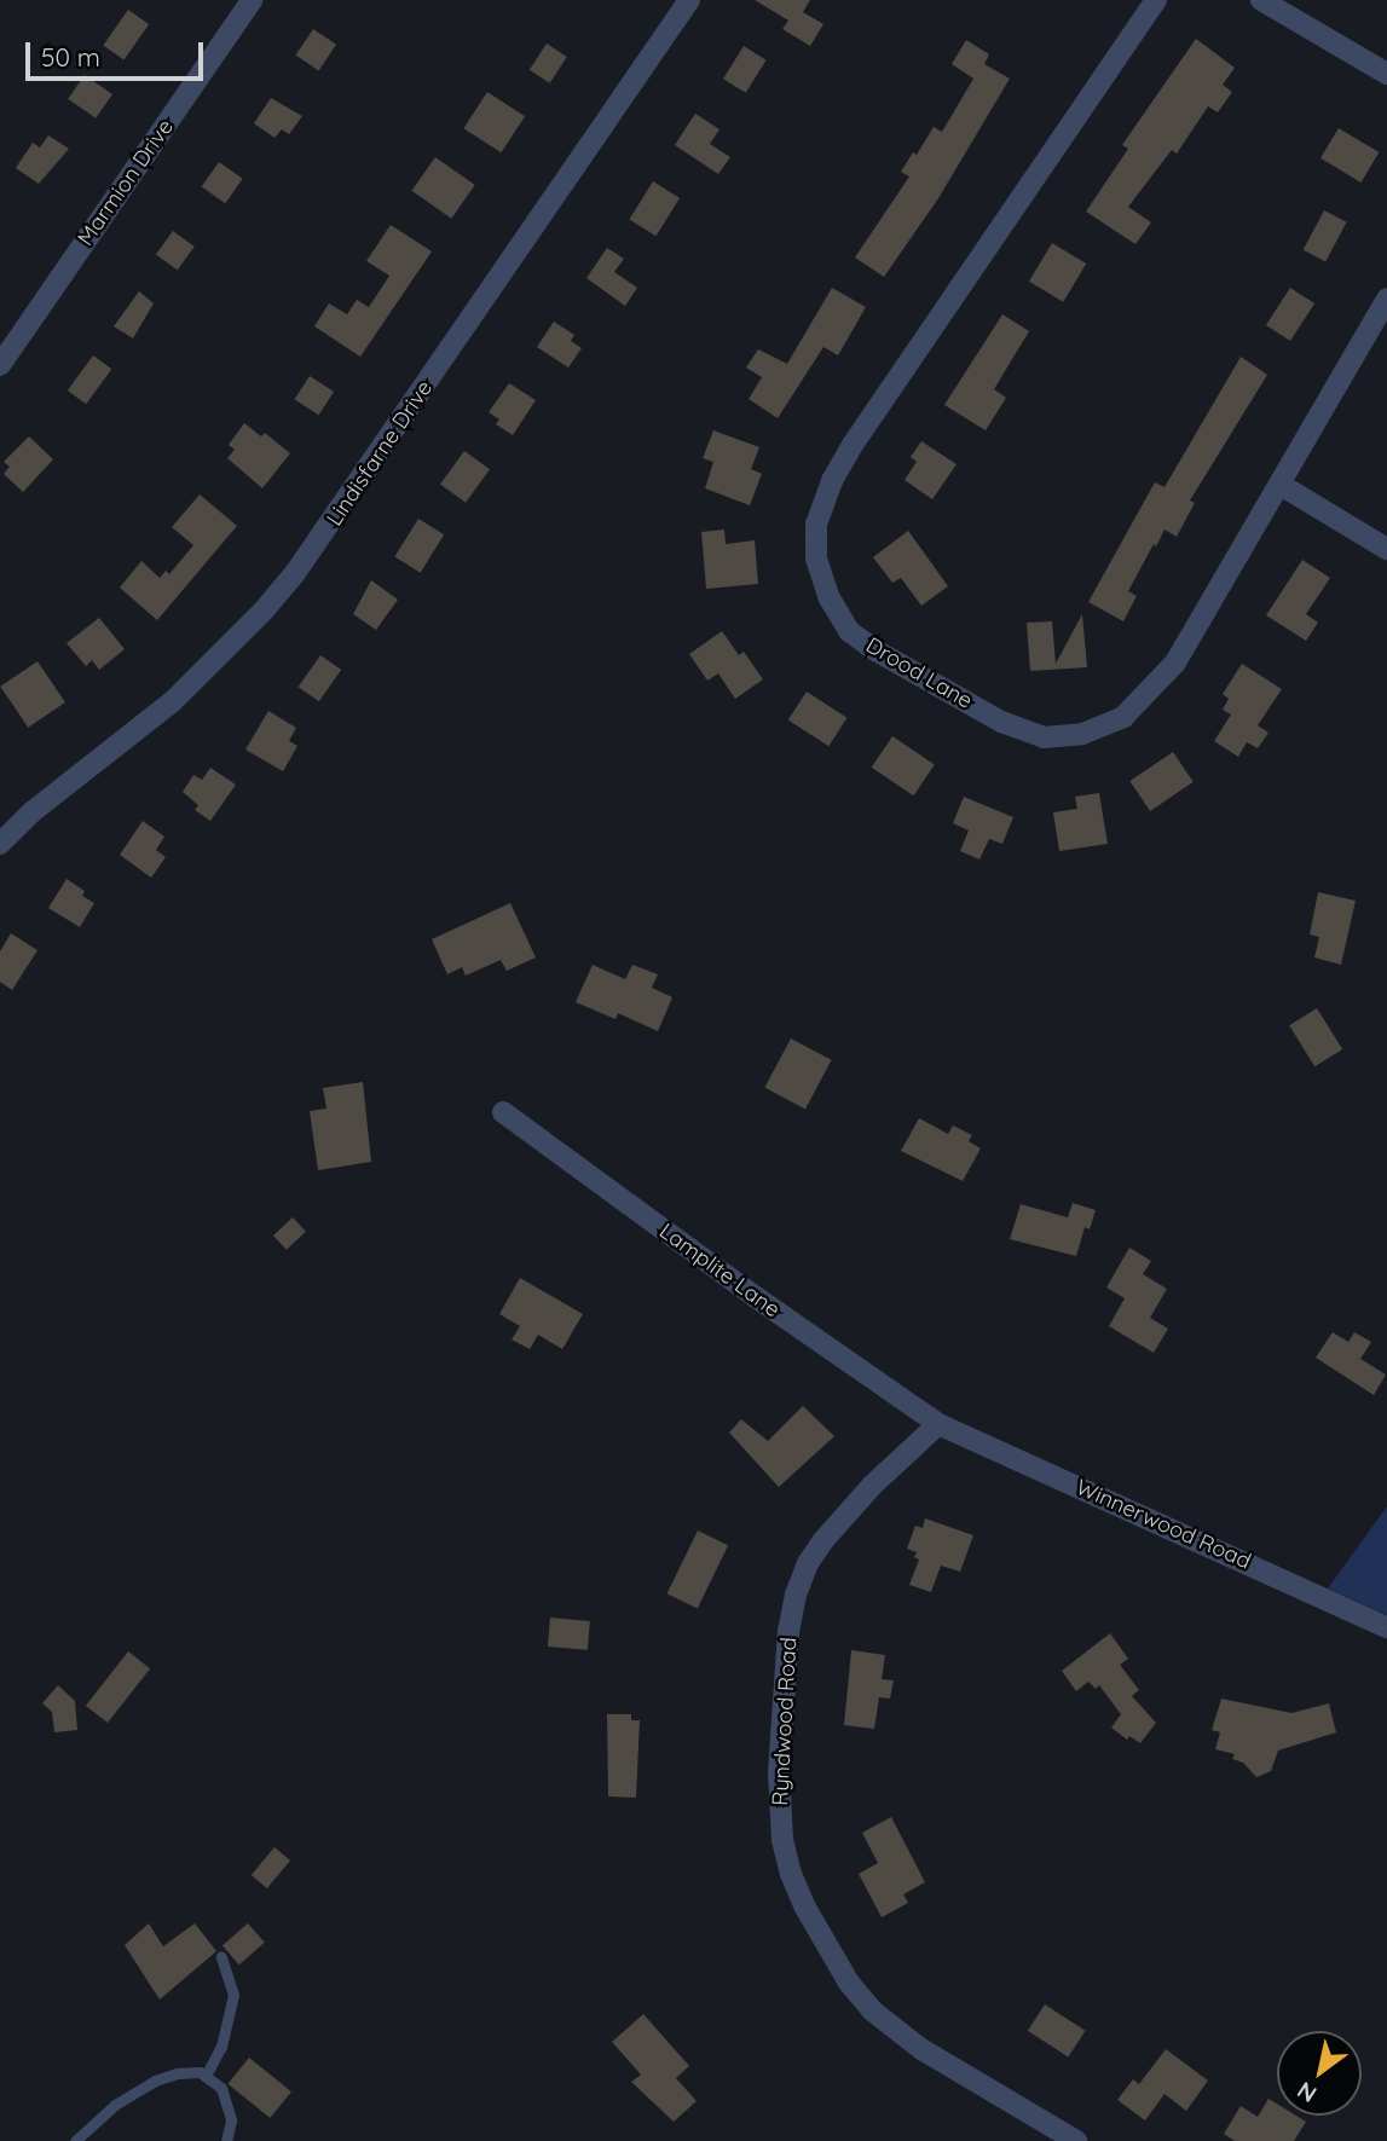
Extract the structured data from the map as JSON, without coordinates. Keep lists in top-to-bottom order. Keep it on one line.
{"streets":{"street":["Marmion Drive","Lindisfarne Drive","Drood Lane","Lamplite Lane","Winnerwood Road","Ryndwood Road"]},"crossings":[["Lamplite Lane","Winnerwood Road"],["Lamplite Lane","Ryndwood Road"],["Winnerwood Road","Ryndwood Road"]],"scale_bar":"50 m","north":"bottom left"}
